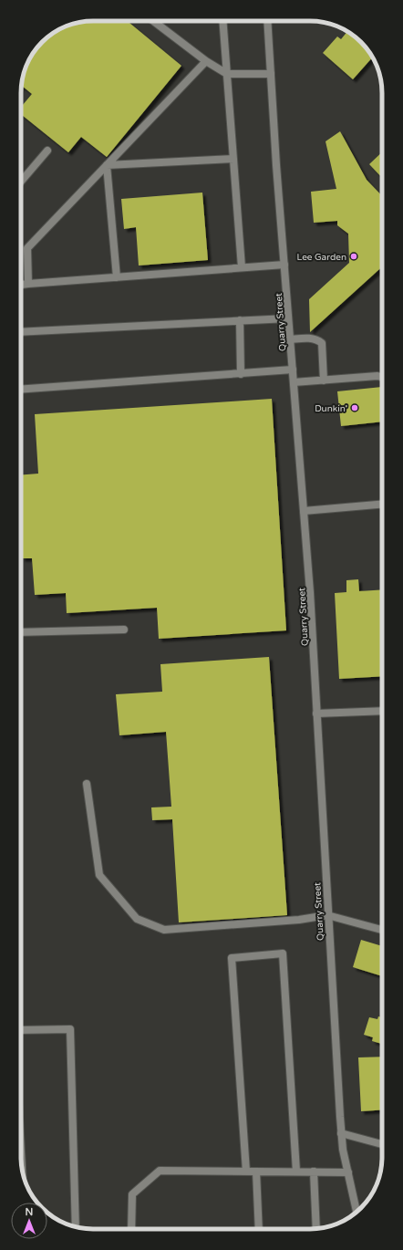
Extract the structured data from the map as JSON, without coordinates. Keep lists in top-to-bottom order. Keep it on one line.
{"streets":{"street":["Quarry Street"]},"places":["Lee Garden","Dunkin'"],"north":"top"}
